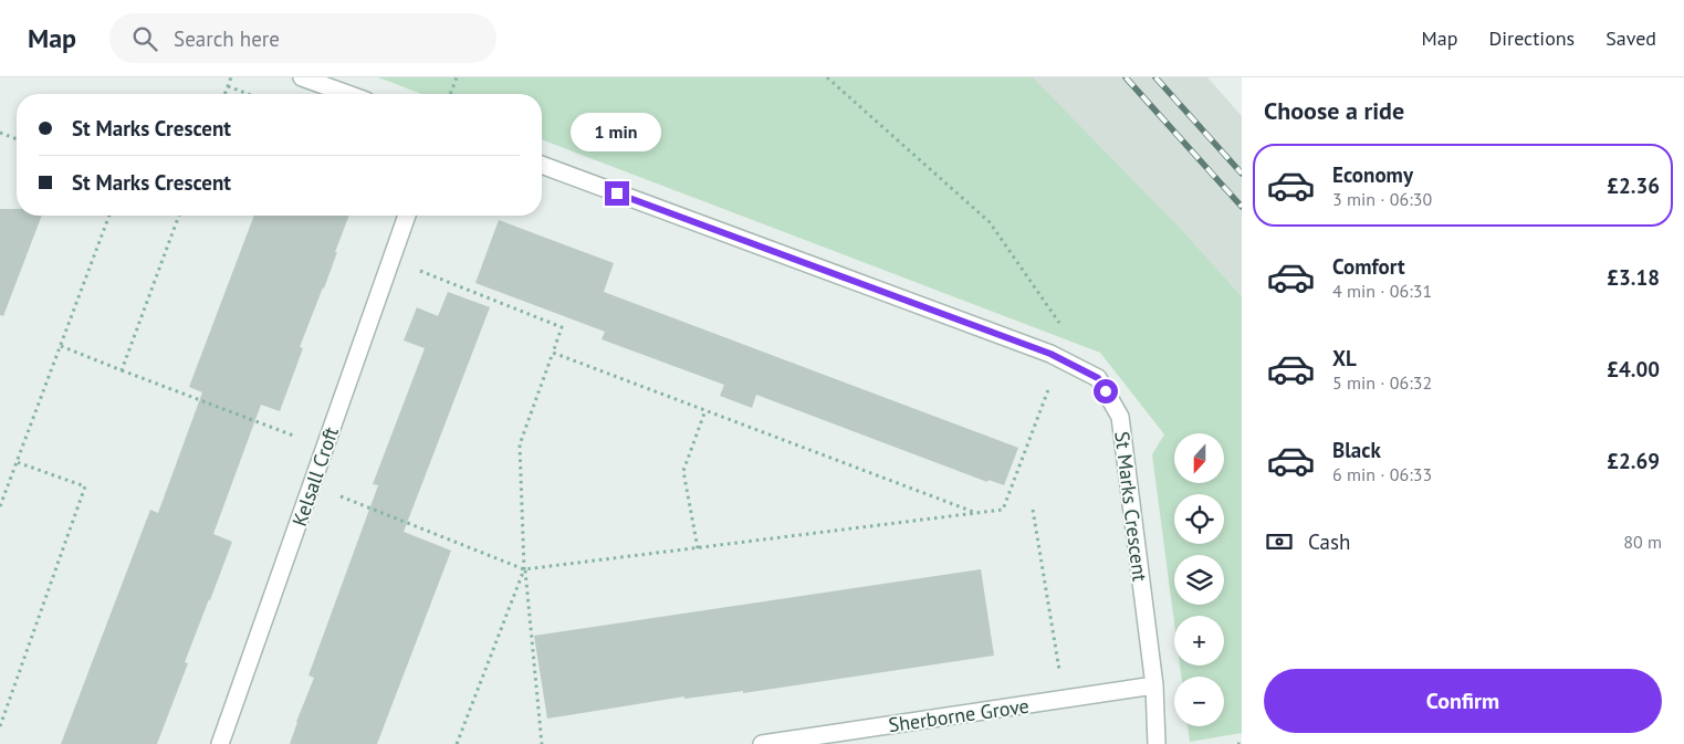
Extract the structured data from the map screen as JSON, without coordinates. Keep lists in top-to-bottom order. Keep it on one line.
{"streets":{"street":["Kelsall Croft","St Marks Crescent","Sherborne Grove"]},"crossings":[["St Marks Crescent","Sherborne Grove"]],"north":"bottom","page":{"header":"Map","search":"Search here","nav":["Map","Directions","Saved"],"heading":"Choose a ride","banner":["St Marks Crescent","St Marks Crescent"],"bubble":"1 min","list":[{"name":"Economy","note":"3 min · 06:30","value":"£2.36"},{"name":"Comfort","note":"4 min · 06:31","value":"£3.18"},{"name":"XL","note":"5 min · 06:32","value":"£4.00"},{"name":"Black","note":"6 min · 06:33","value":"£2.69"}],"map_buttons":["+","−"],"pay":["Cash","80 m"],"buttons":"Confirm"}}
